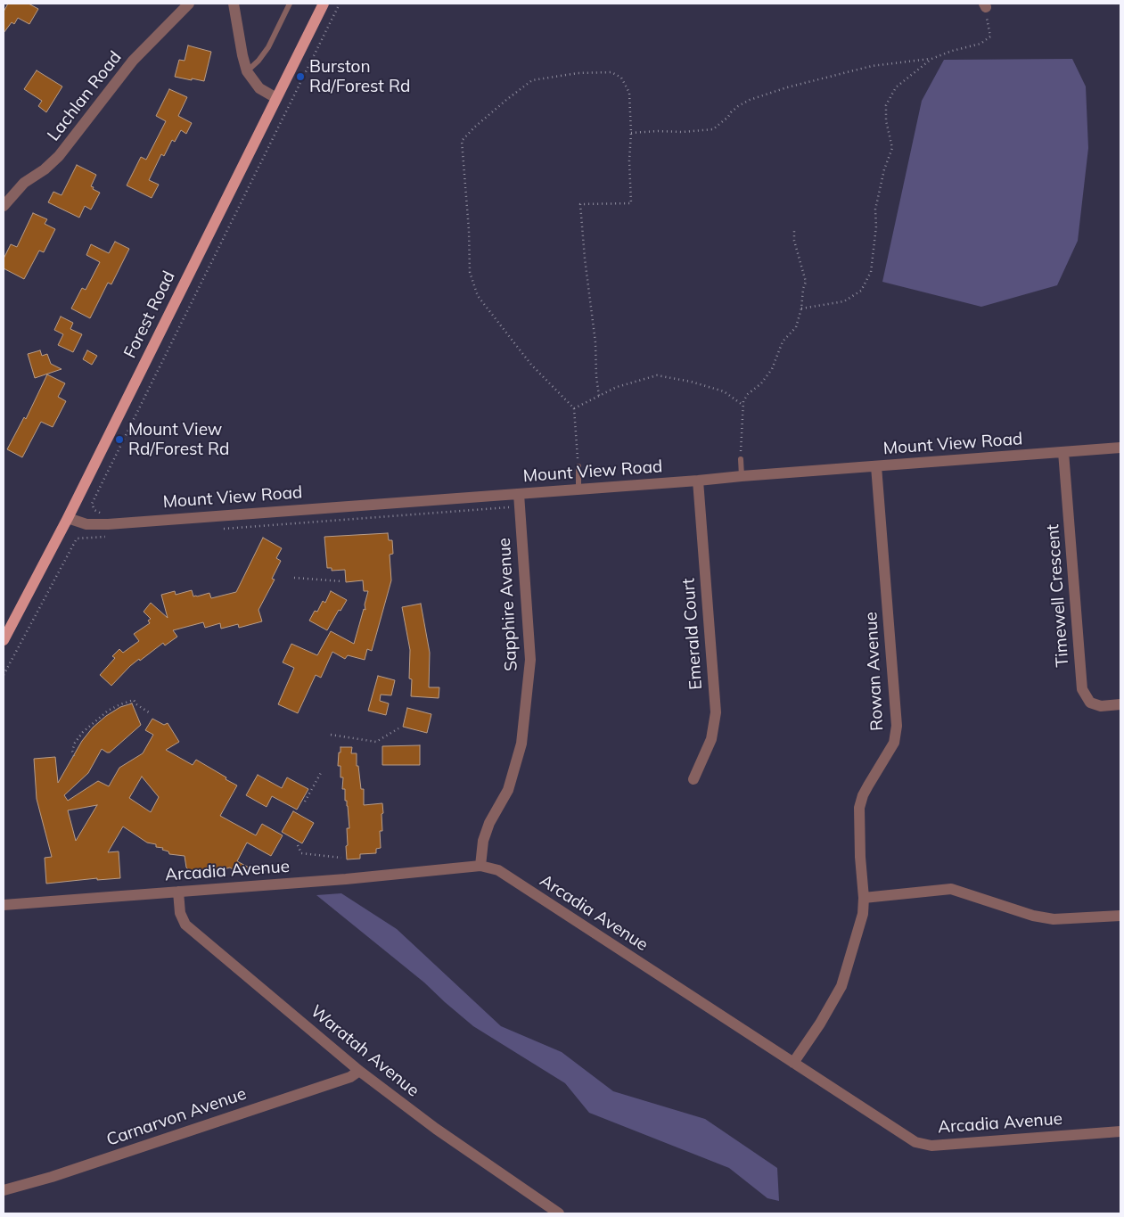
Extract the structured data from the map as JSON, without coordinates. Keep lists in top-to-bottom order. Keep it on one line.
{"streets":{"main road":["Forest Road"],"street":["Lachlan Road","Mount View Road","Timewell Crescent","Sapphire Avenue","Emerald Court","Rowan Avenue","Arcadia Avenue","Waratah Avenue","Carnarvon Avenue"]},"crossings":[["Forest Road","Mount View Road"],["Mount View Road","Timewell Crescent"],["Mount View Road","Sapphire Avenue"],["Mount View Road","Emerald Court"],["Mount View Road","Rowan Avenue"],["Sapphire Avenue","Arcadia Avenue"],["Rowan Avenue","Arcadia Avenue"],["Arcadia Avenue","Waratah Avenue"],["Waratah Avenue","Carnarvon Avenue"]],"places":["Burston Rd/Forest Rd","Mount View Rd/Forest Rd"]}
